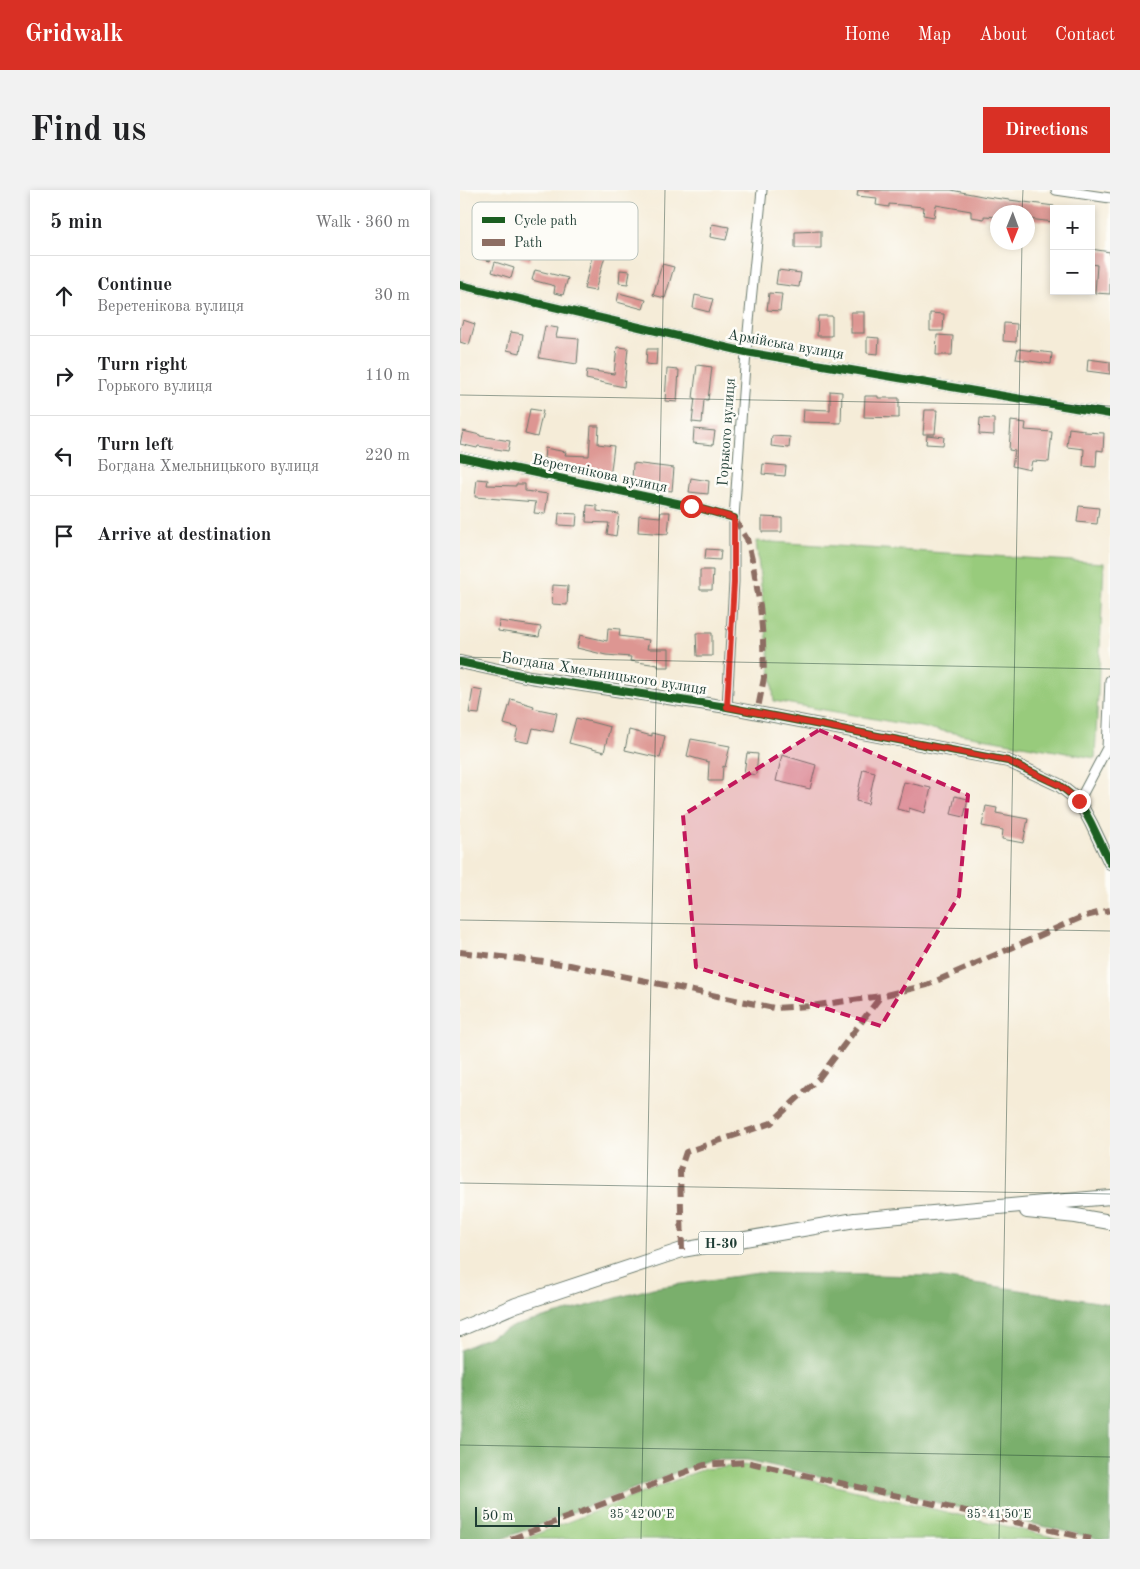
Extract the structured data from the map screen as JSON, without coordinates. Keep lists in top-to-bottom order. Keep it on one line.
{"streets":{"main road":["Н-30"],"street":["Армійська вулиця","Горького вулиця","Веретенікова вулиця","Богдана Хмельницького вулиця"]},"crossings":[["Армійська вулиця","Горького вулиця"],["Горького вулиця","Веретенікова вулиця"],["Горького вулиця","Богдана Хмельницького вулиця"]],"legend":["Cycle path","Path"],"scale_bar":"50 m","north":"bottom","page":{"header":"Gridwalk","nav":["Home","Map","About","Contact"],"buttons":"Directions","title":"Find us","heading":["5 min","Walk · 360 m"],"map_buttons":["+","−"],"list":[["Continue","Веретенікова вулиця","30 m"],["Turn right","Горького вулиця","110 m"],["Turn left","Богдана Хмельницького вулиця","220 m"],"Arrive at destination"],"scale":"50 m"},"coordinates":["35°42'00\"E","35°41'50\"E"]}
